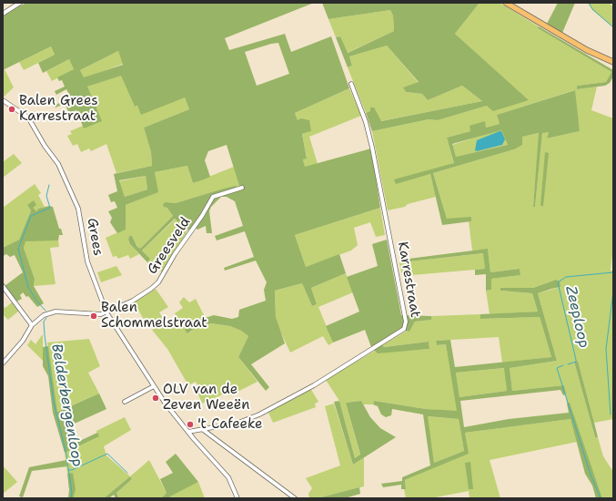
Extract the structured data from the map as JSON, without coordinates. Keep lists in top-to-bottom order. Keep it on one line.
{"streets":{"street":["Grees","Greesveld","Karrestraat"]},"crossings":[["Grees","Greesveld"],["Grees","Karrestraat"]],"water":["Zeeploop","Belderbergenloop"],"places":["Balen Grees Karrestraat","Balen Schommelstraat","OLV van de Zeven Weeën","'t Cafeeke"]}
